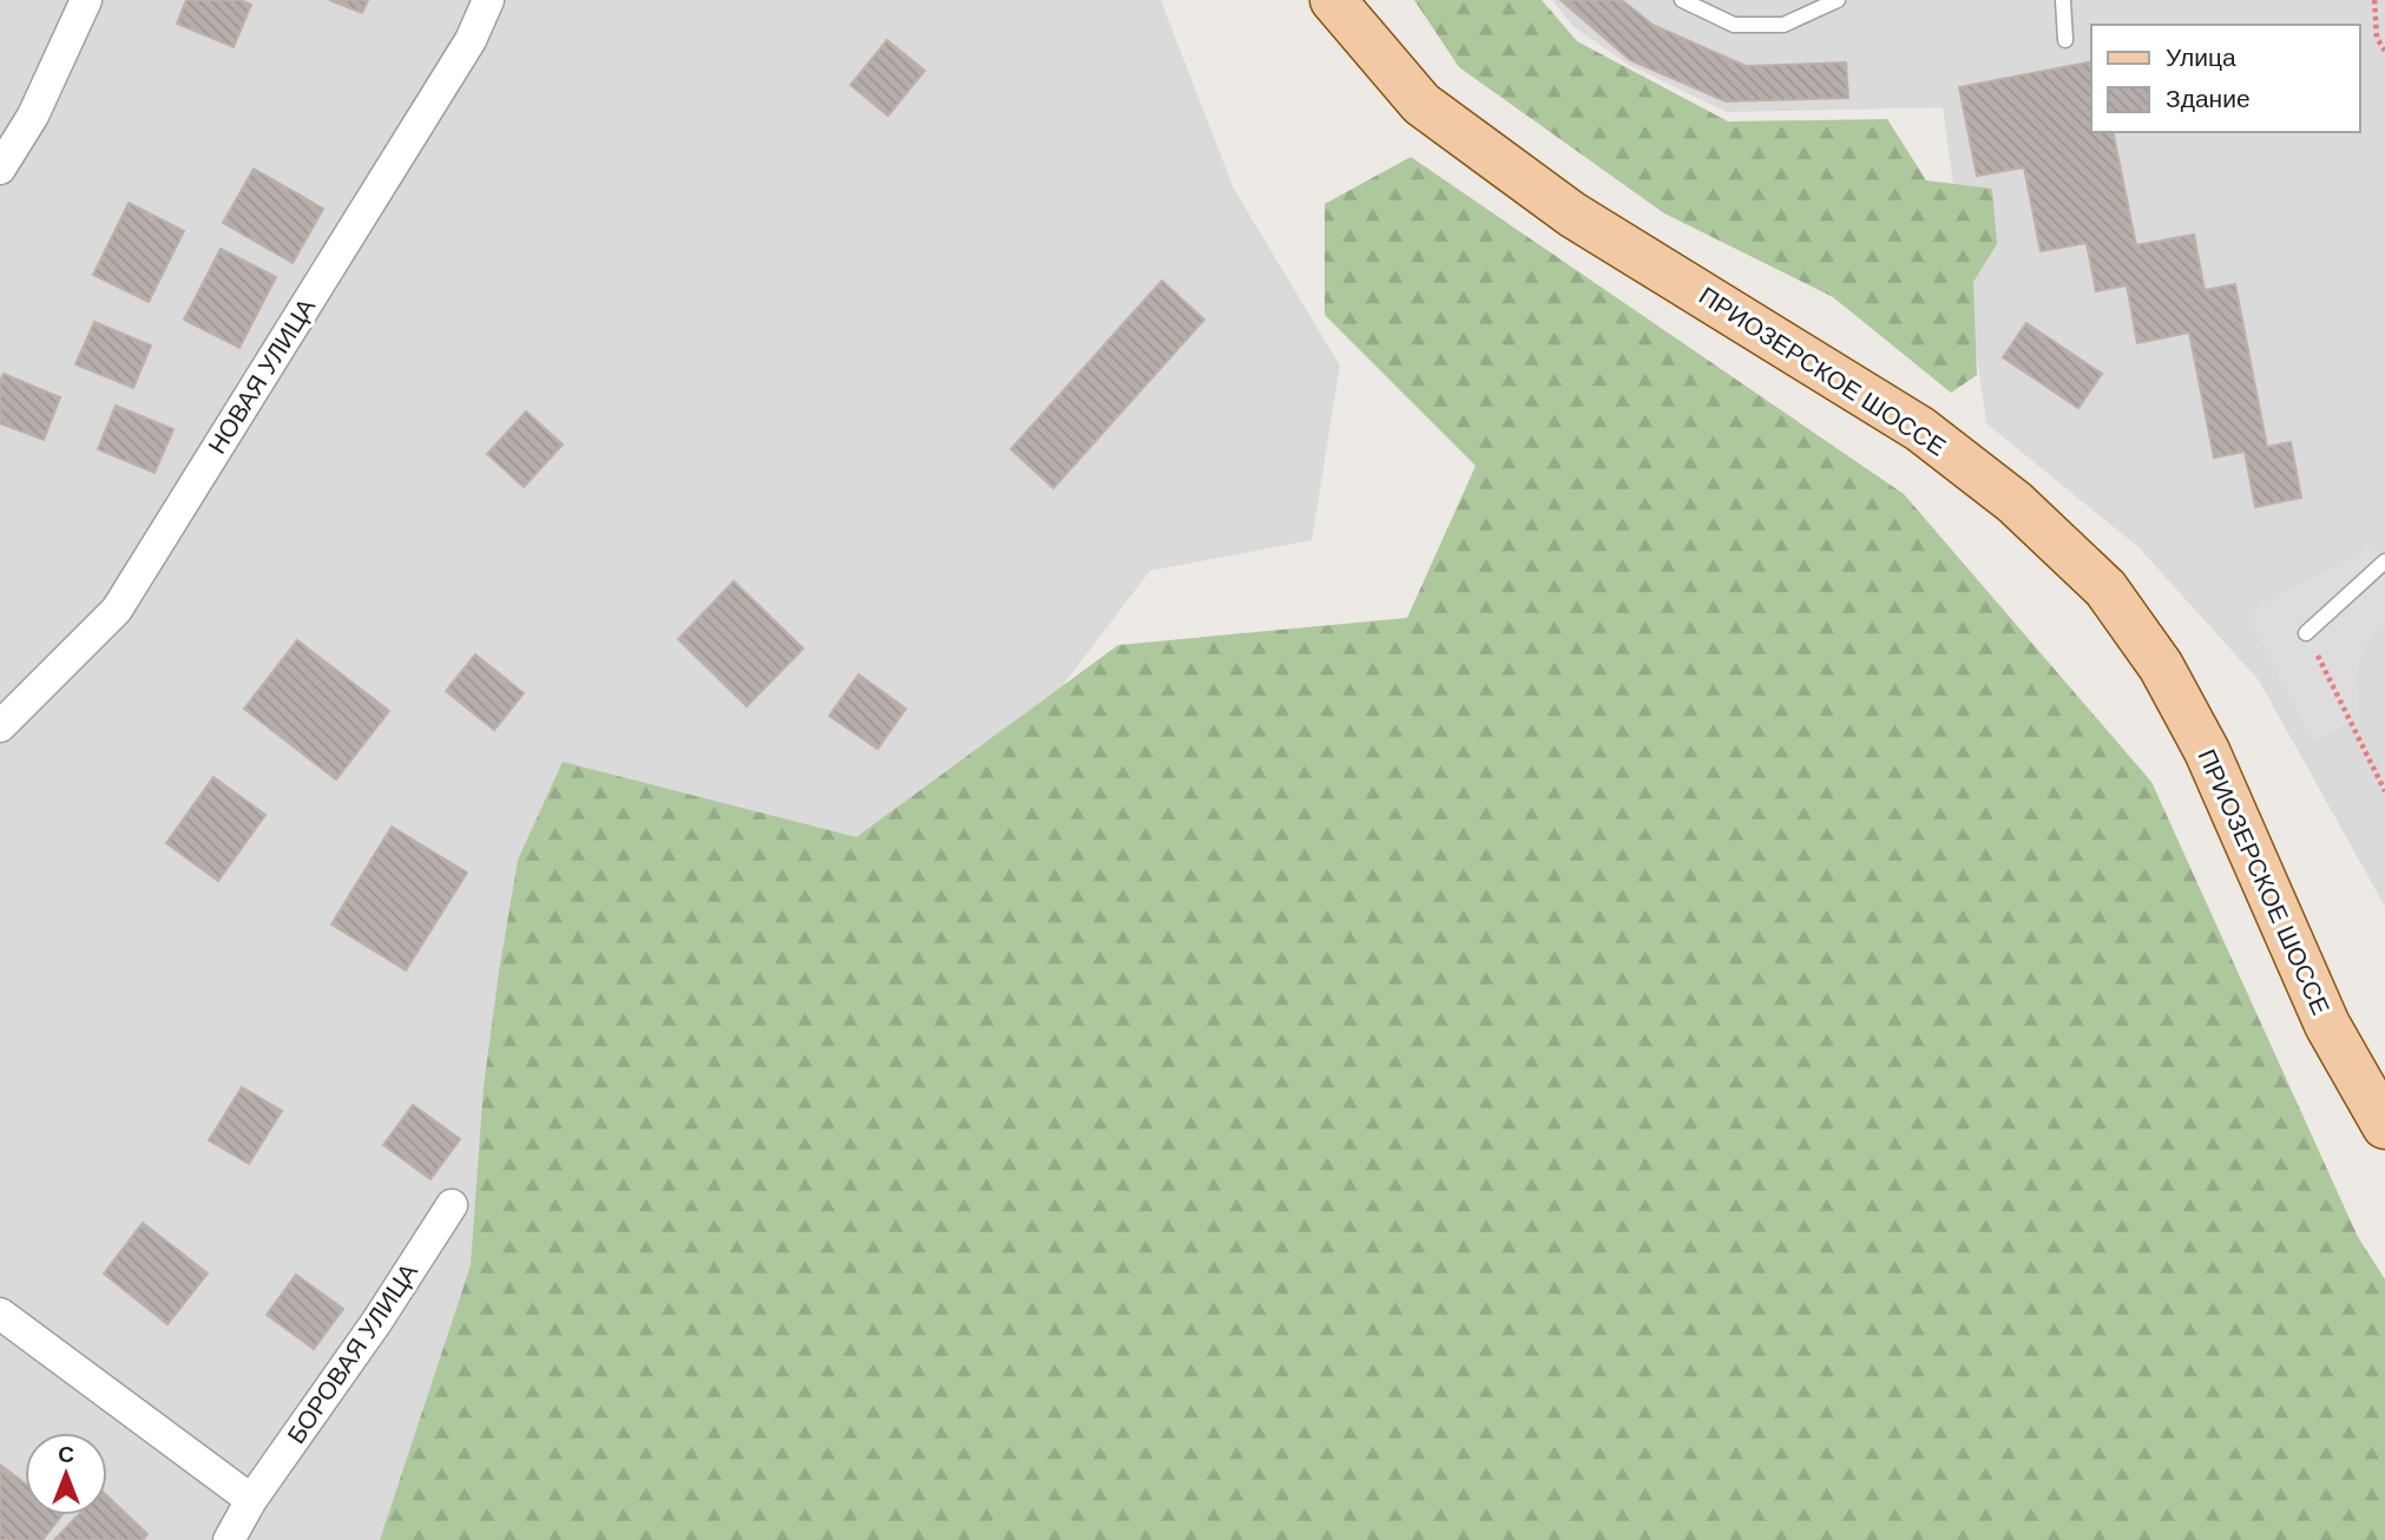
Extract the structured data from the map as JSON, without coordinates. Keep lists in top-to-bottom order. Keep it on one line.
{"streets":{"main road":["ПРИОЗЕРСКОЕ ШОССЕ"],"street":["НОВАЯ УЛИЦА","БОРОВАЯ УЛИЦА"]},"legend":["Улица","Здание"],"north":"top"}
